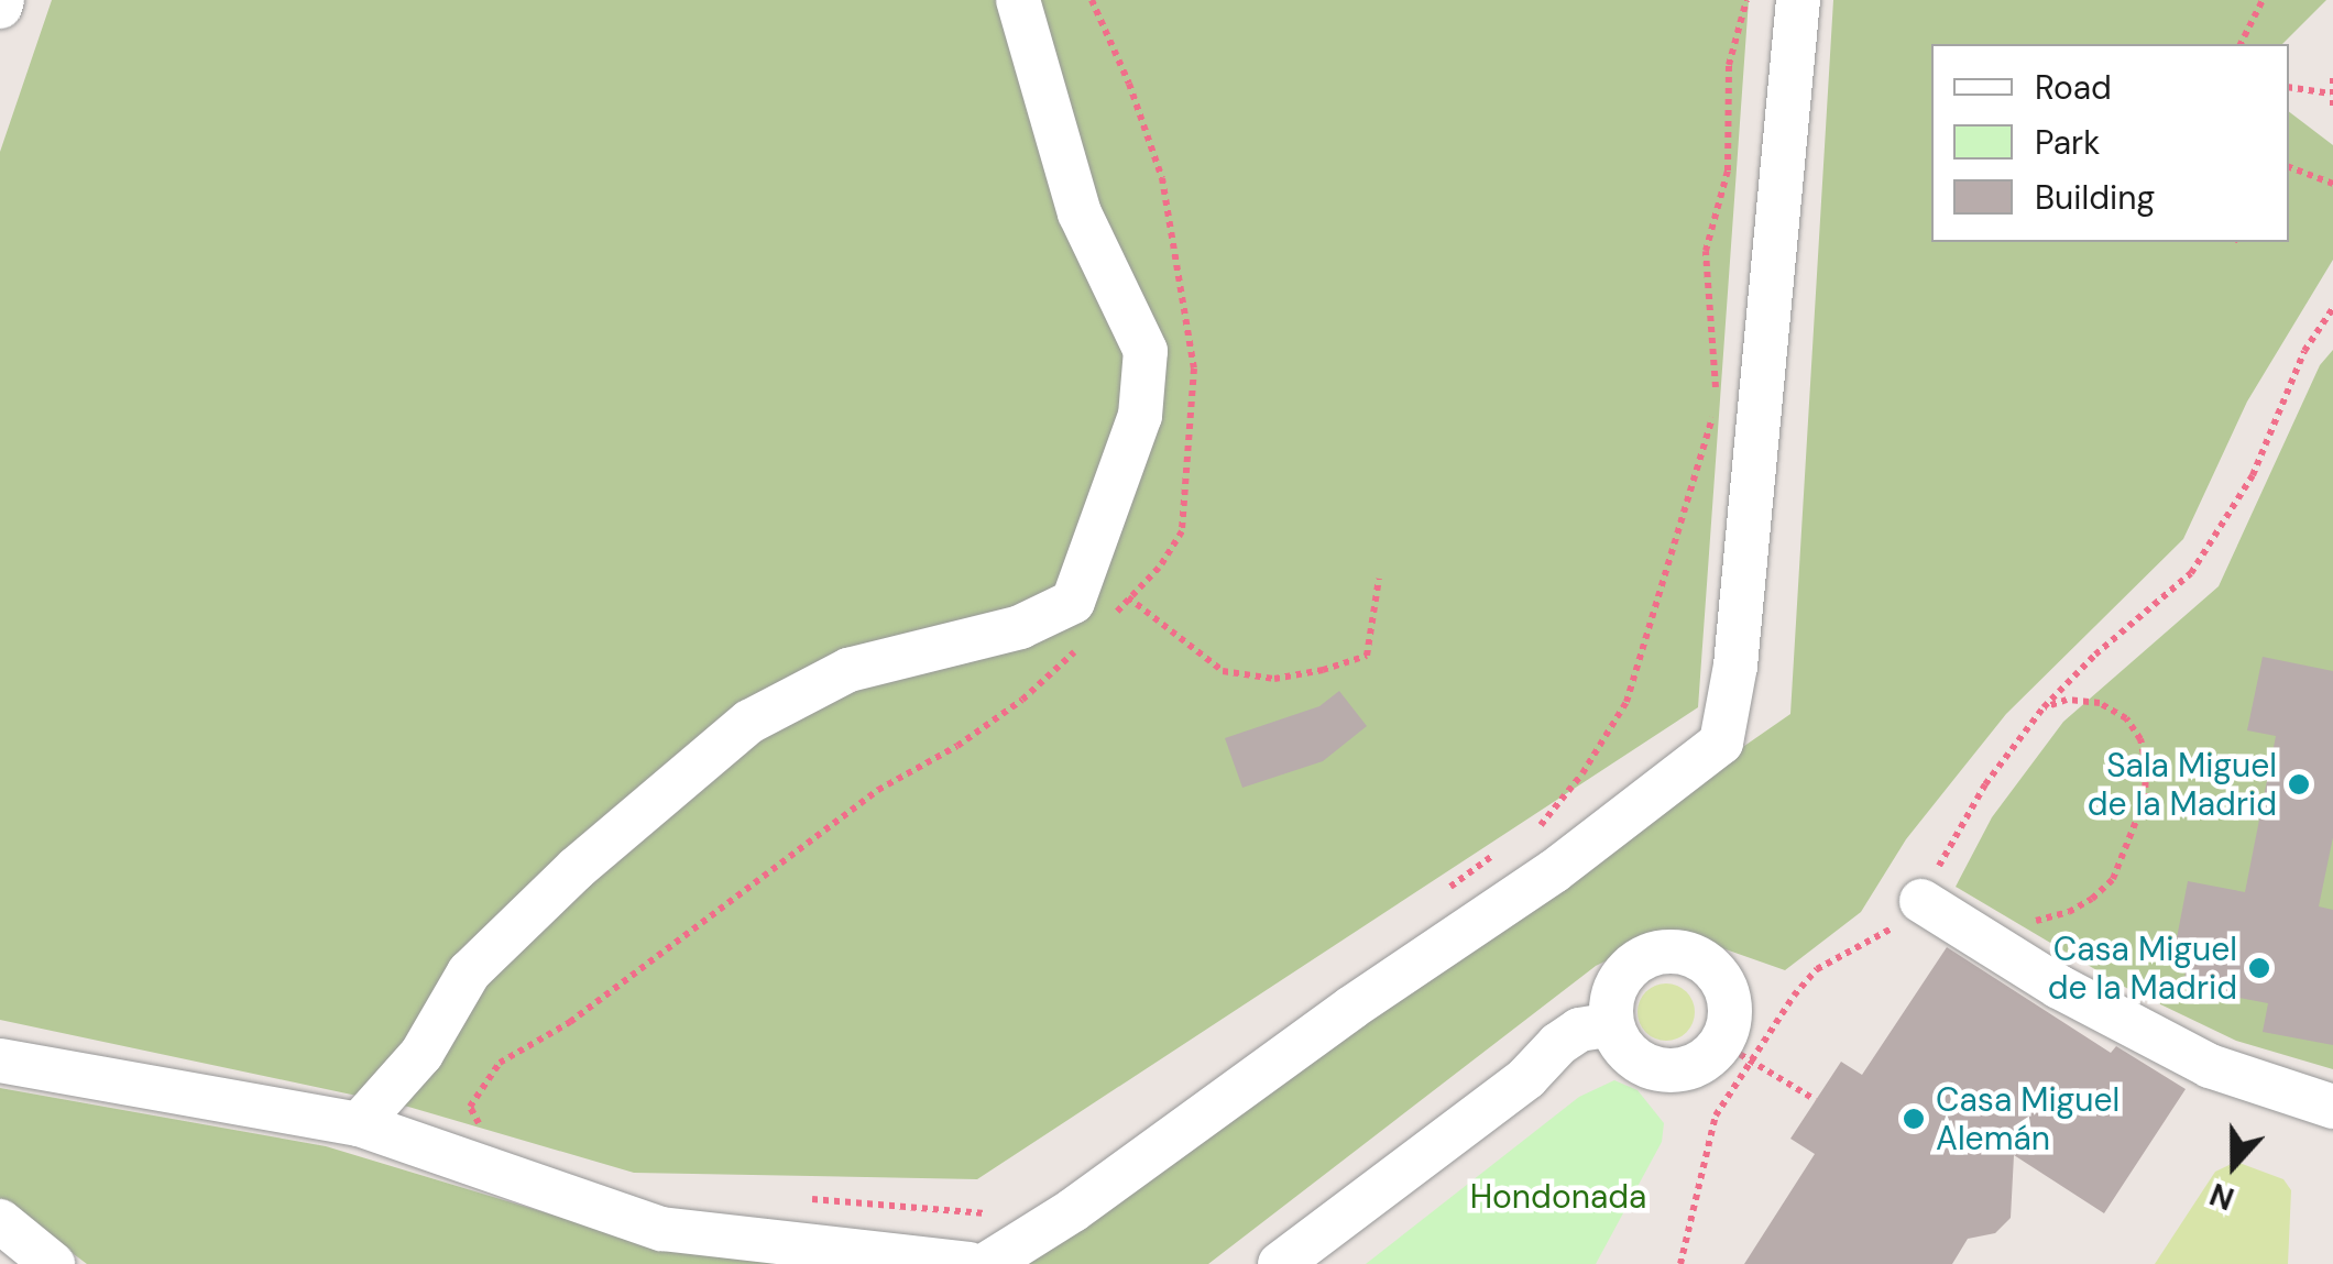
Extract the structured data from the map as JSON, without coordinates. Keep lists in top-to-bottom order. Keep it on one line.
{"parks":["Hondonada"],"places":["Sala Miguel de la Madrid","Casa Miguel de la Madrid","Casa Miguel Alemán"],"legend":["Road","Park","Building"],"north":"bottom"}
